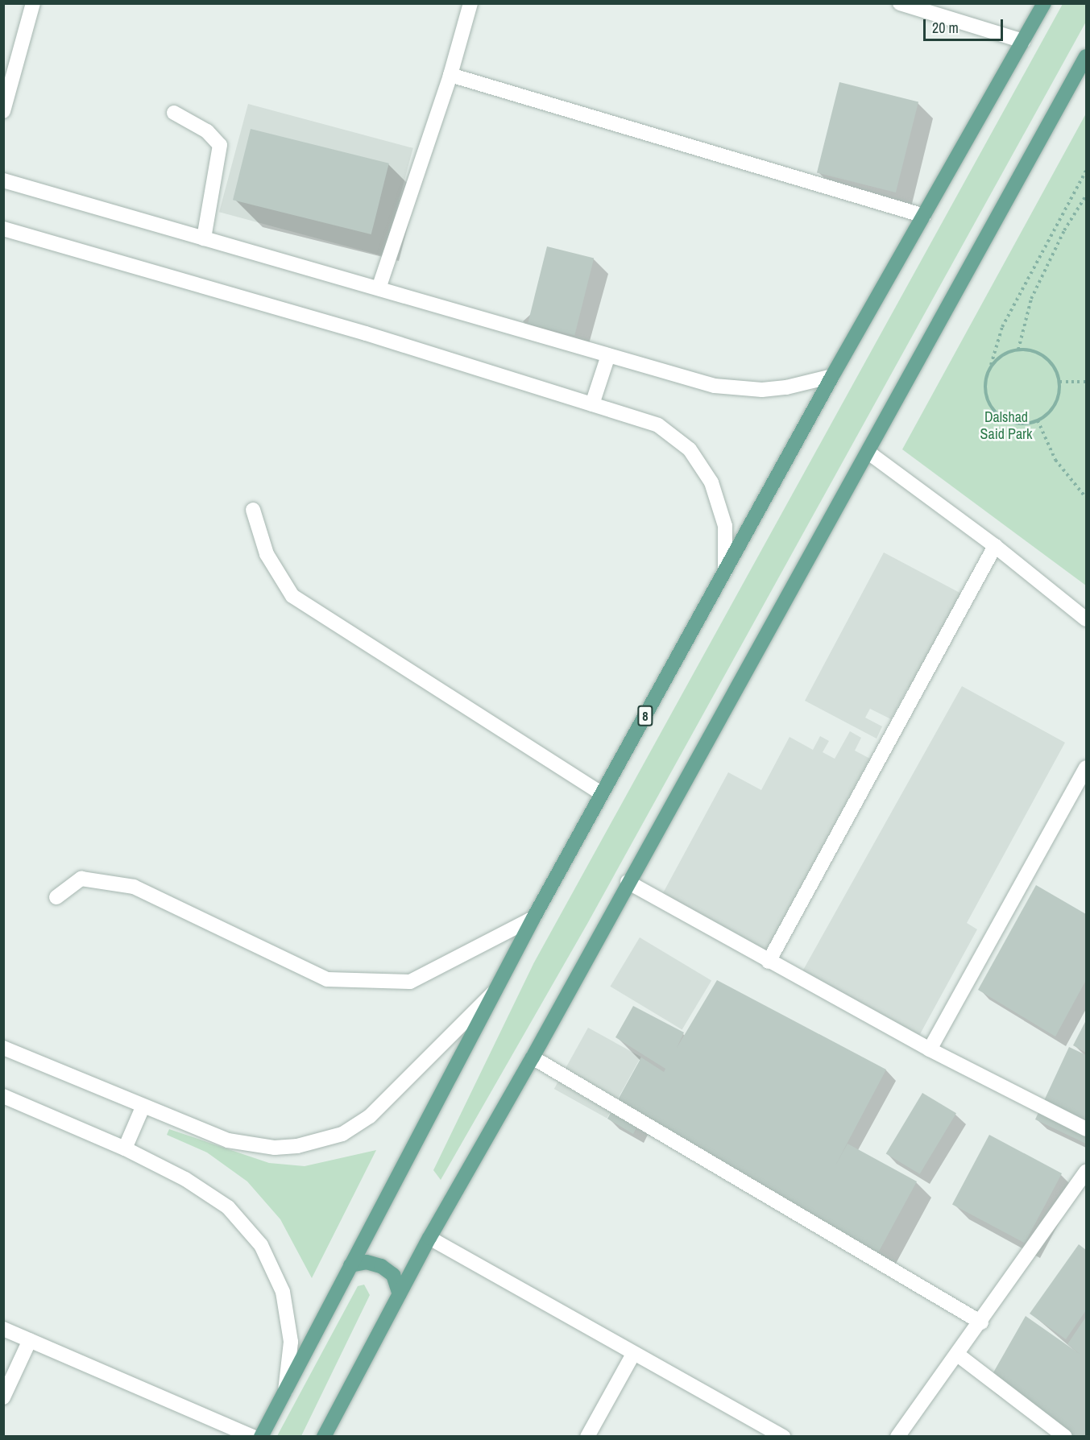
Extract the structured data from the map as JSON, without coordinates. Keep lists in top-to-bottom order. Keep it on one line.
{"streets":{"main road":["8"]},"parks":["Dalshad Said Park"],"scale_bar":"20 m"}
